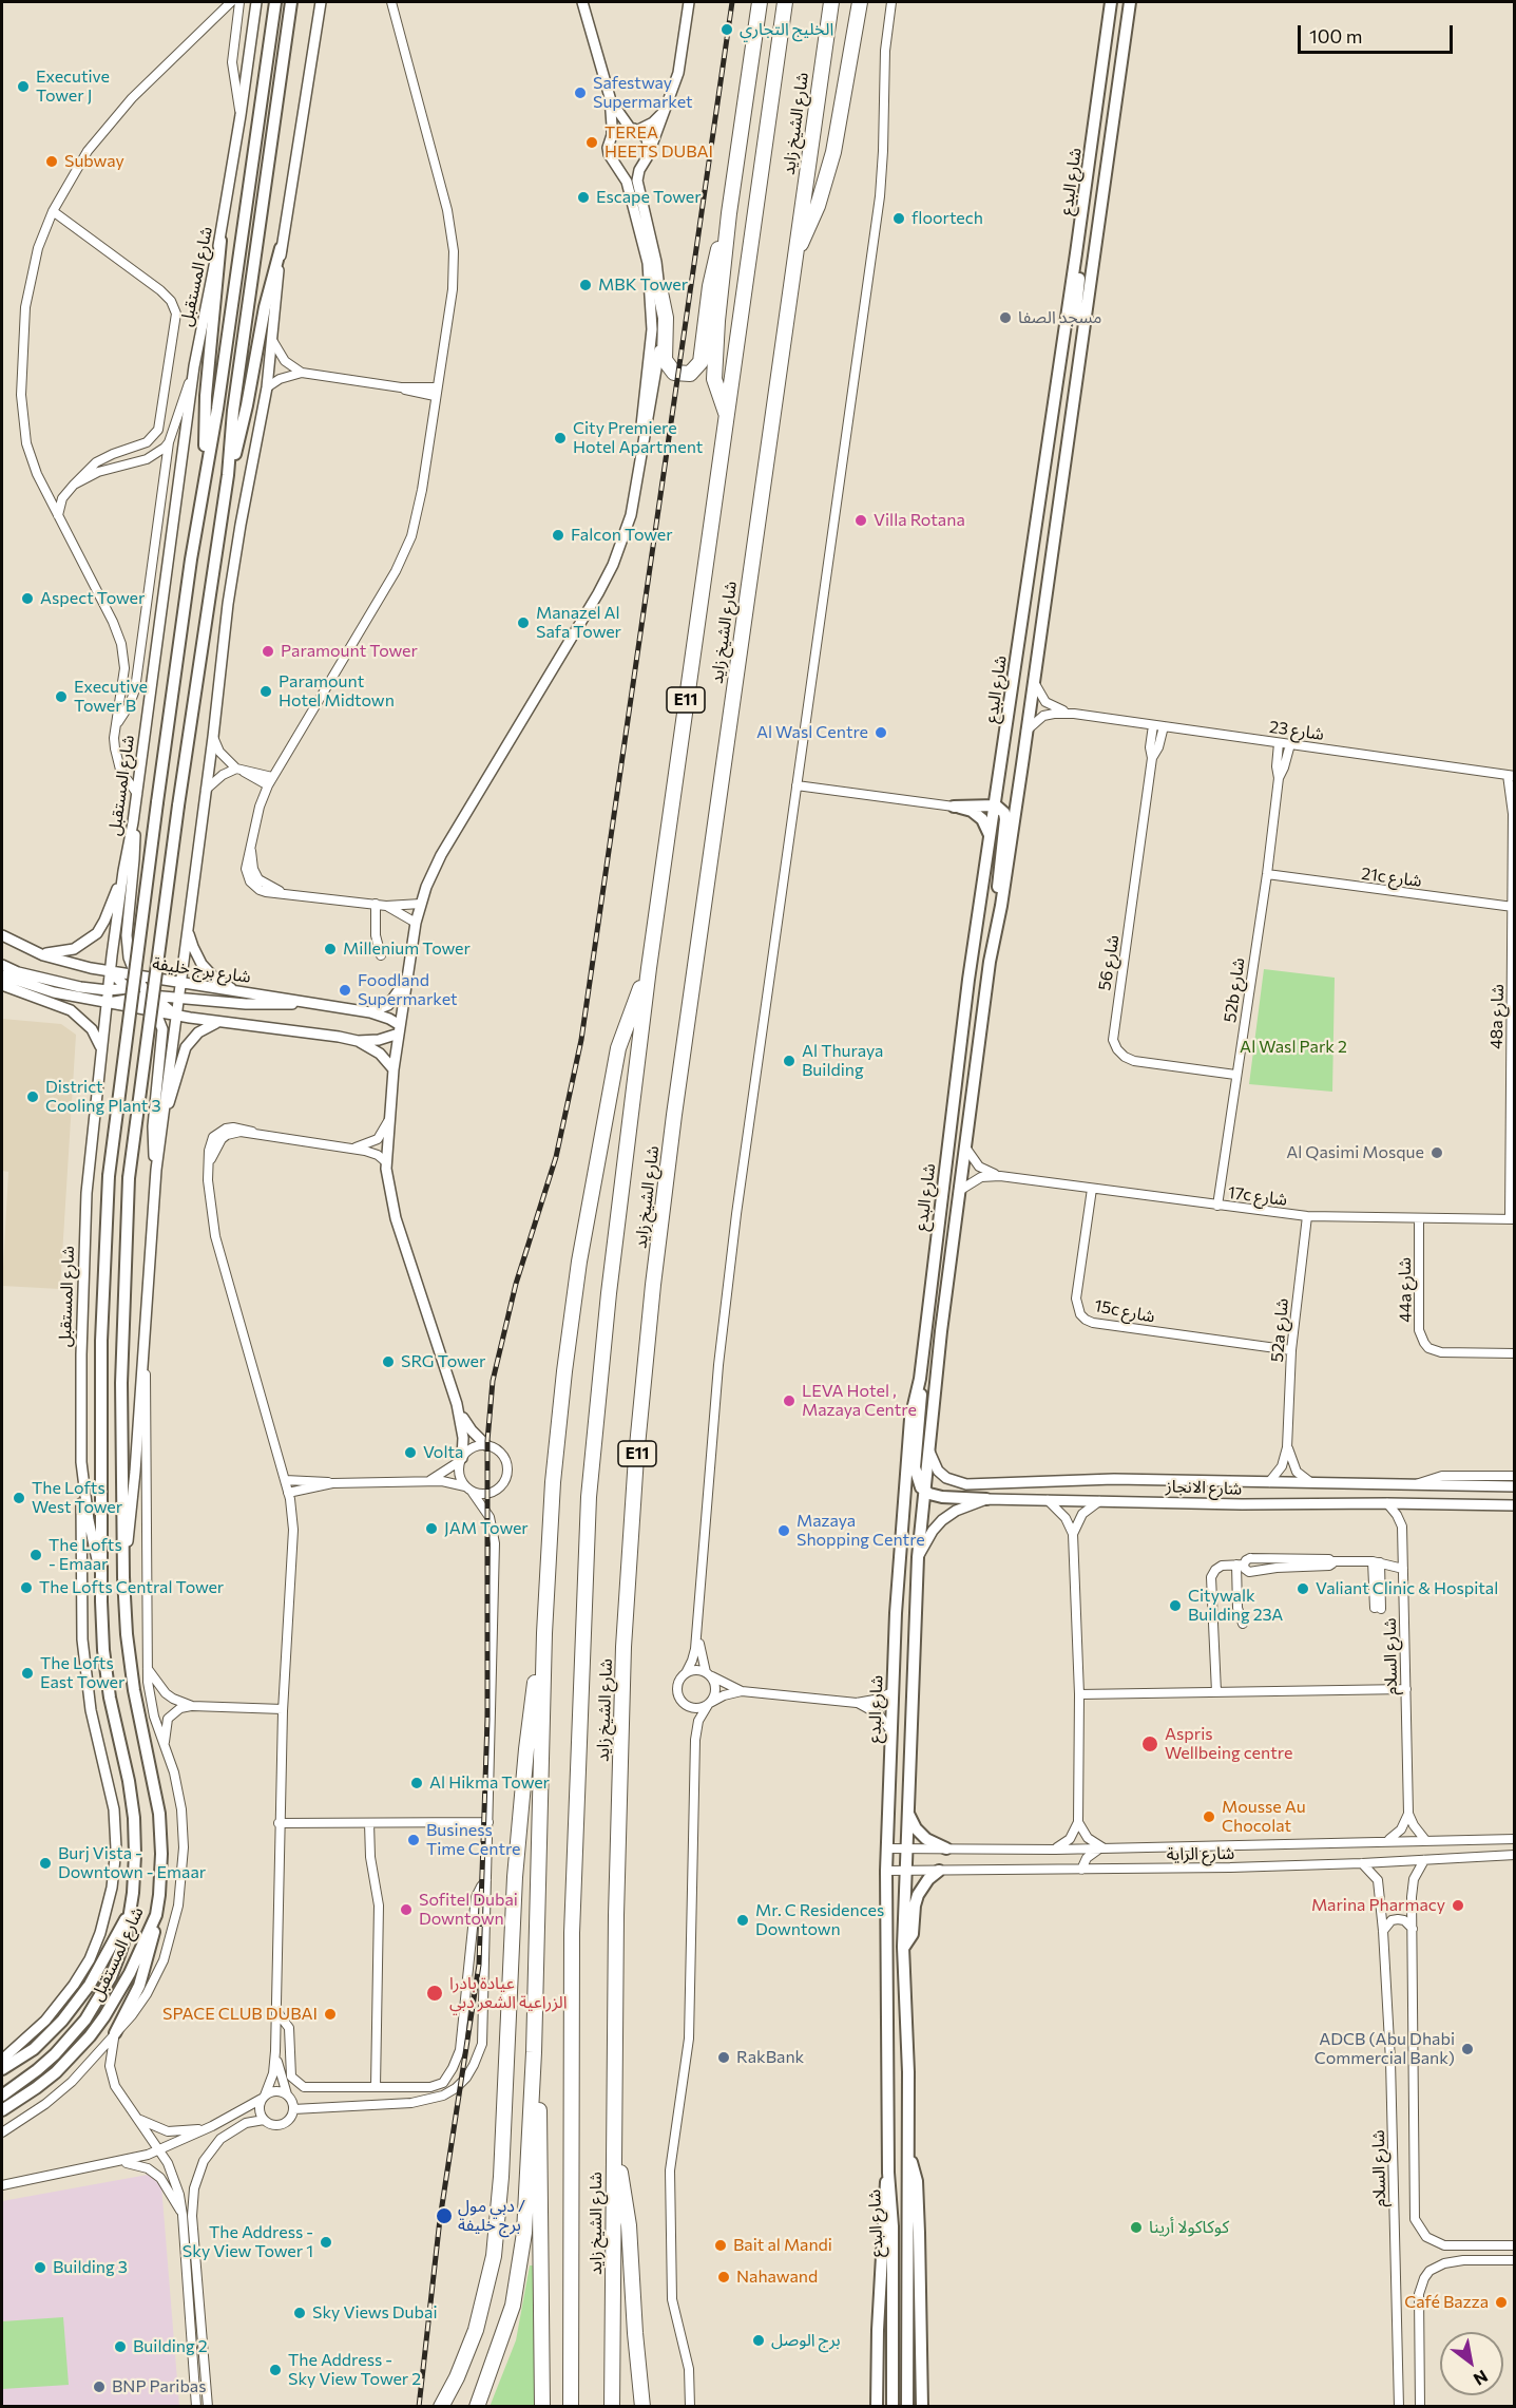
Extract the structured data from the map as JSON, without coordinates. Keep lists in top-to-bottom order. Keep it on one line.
{"streets":{"highway":["شارع الشيخ زايد","E11"],"main road":["شارع البدع","شارع المستقبل"],"street":["شارع 23","21c شارع","شارع 56","شارع برج خليفة","52b شارع","48a شارع","17c شارع","44a شارع","15c شارع","52a شارع","شارع الانجاز","شارع السلام","شارع الراية"]},"crossings":[["شارع البدع","شارع 23"],["شارع البدع","17c شارع"],["شارع البدع","شارع الانجاز"],["شارع البدع","شارع الراية"],["شارع المستقبل","شارع برج خليفة"],["شارع 23","شارع 56"],["شارع 23","52b شارع"],["شارع 23","48a شارع"],["21c شارع","52b شارع"],["21c شارع","48a شارع"],["شارع 56","52b شارع"],["52b شارع","17c شارع"],["48a شارع","17c شارع"],["17c شارع","44a شارع"],["17c شارع","15c شارع"],["17c شارع","52a شارع"],["15c شارع","52a شارع"],["52a شارع","شارع الانجاز"],["شارع الانجاز","شارع السلام"],["شارع السلام","شارع الراية"]],"parks":["Al Wasl Park 2"],"places":["الخليج التجاري","Executive Tower J","Safestway Supermarket","TEREA HEETS DUBAI","Subway","Escape Tower","floortech","MBK Tower","مسجد الصفا","City Premiere Hotel Apartment","Villa Rotana","Falcon Tower","Aspect Tower","Manazel Al Safa Tower","Paramount Tower","Paramount Hotel Midtown","Executive Tower B","Al Wasl Centre","Millenium Tower","Foodland Supermarket","Al Thuraya Building","District Cooling Plant 3","Al Qasimi Mosque","SRG Tower","LEVA Hotel , Mazaya Centre","Volta","The Lofts West Tower","JAM Tower","Mazaya Shopping Centre","The Lofts - Emaar","The Lofts Central Tower","Valiant Clinic & Hospital","Citywalk Building 23A","The Lofts East Tower","Aspris Wellbeing centre","Al Hikma Tower","Mousse Au Chocolat","Business Time Centre","Burj Vista - Downtown - Emaar","Marina Pharmacy","Sofitel Dubai Downtown","Mr. C Residences Downtown","عيادة بادرا الزراعية الشعر دبي","SPACE CLUB DUBAI","ADCB (Abu Dhabi Commercial Bank)","RakBank","دبي مول / برج خليفة","كوكاكولا أرينا","The Address - Sky View Tower 1","Bait al Mandi","Building 3","Nahawand","Café Bazza","Sky Views Dubai","برج الوصل","Building 2","The Address - Sky View Tower 2","BNP Paribas"],"scale_bar":"100 m","north":"bottom right"}
